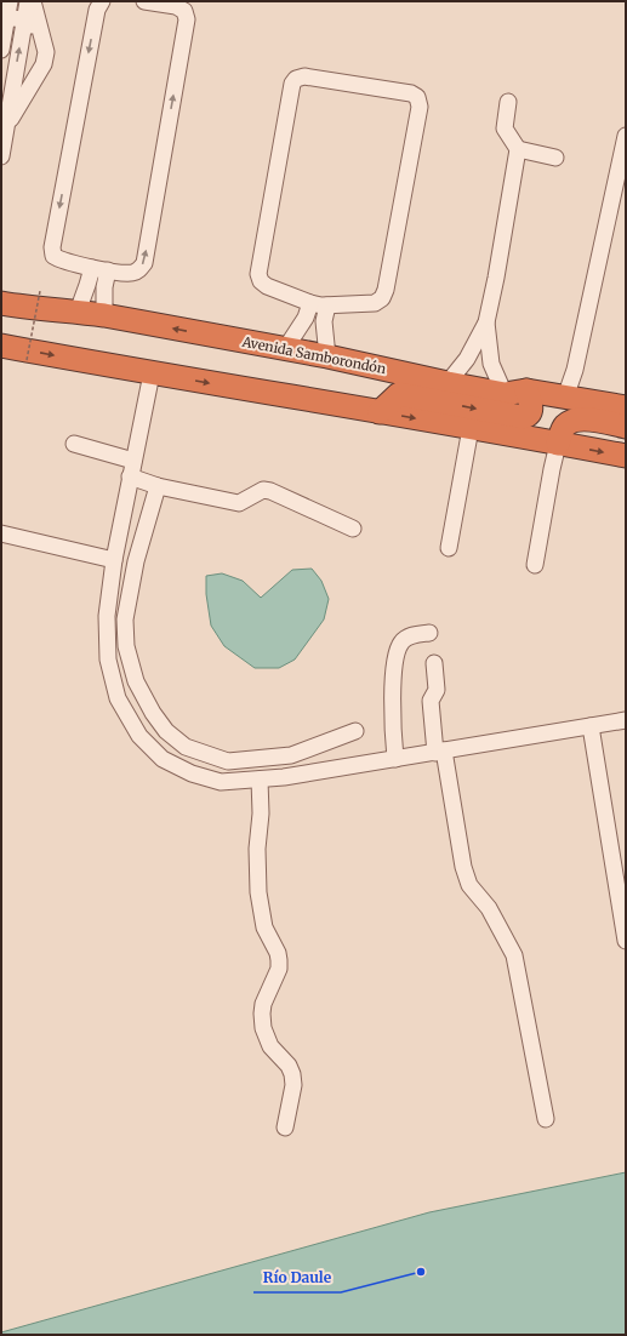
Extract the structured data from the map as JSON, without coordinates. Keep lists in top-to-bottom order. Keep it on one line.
{"streets":{"highway":["Avenida Samborondón"]},"places":["Río Daule"]}
